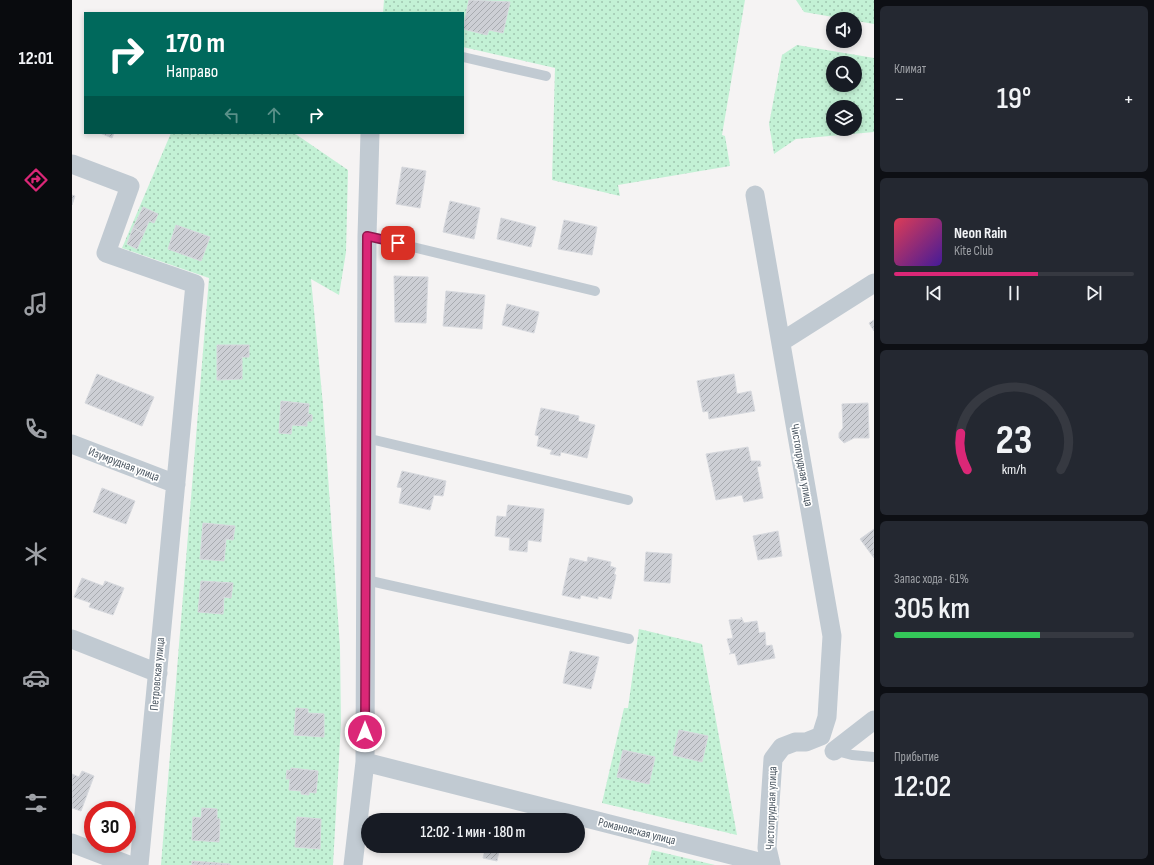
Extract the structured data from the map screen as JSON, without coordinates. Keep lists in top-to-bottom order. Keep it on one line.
{"streets":{"street":["Изумрудная улица","Чистопрудная улица","Петровская улица","Романовская улица"]},"crossings":[["Изумрудная улица","Петровская улица"],["Чистопрудная улица","Романовская улица"]],"page":{"tabs":"12:01","tile":["Климат",["Запас хода · 61%","305 km"],["Прибытие","12:02"]],"turn":["170 m","Направо"],"heat":["−","19°","+"],"song":["Neon Rain","Kite Club"],"limit":"30","trip":"12:02 · 1 мин · 180 m","gauge":["23","km/h"]}}
